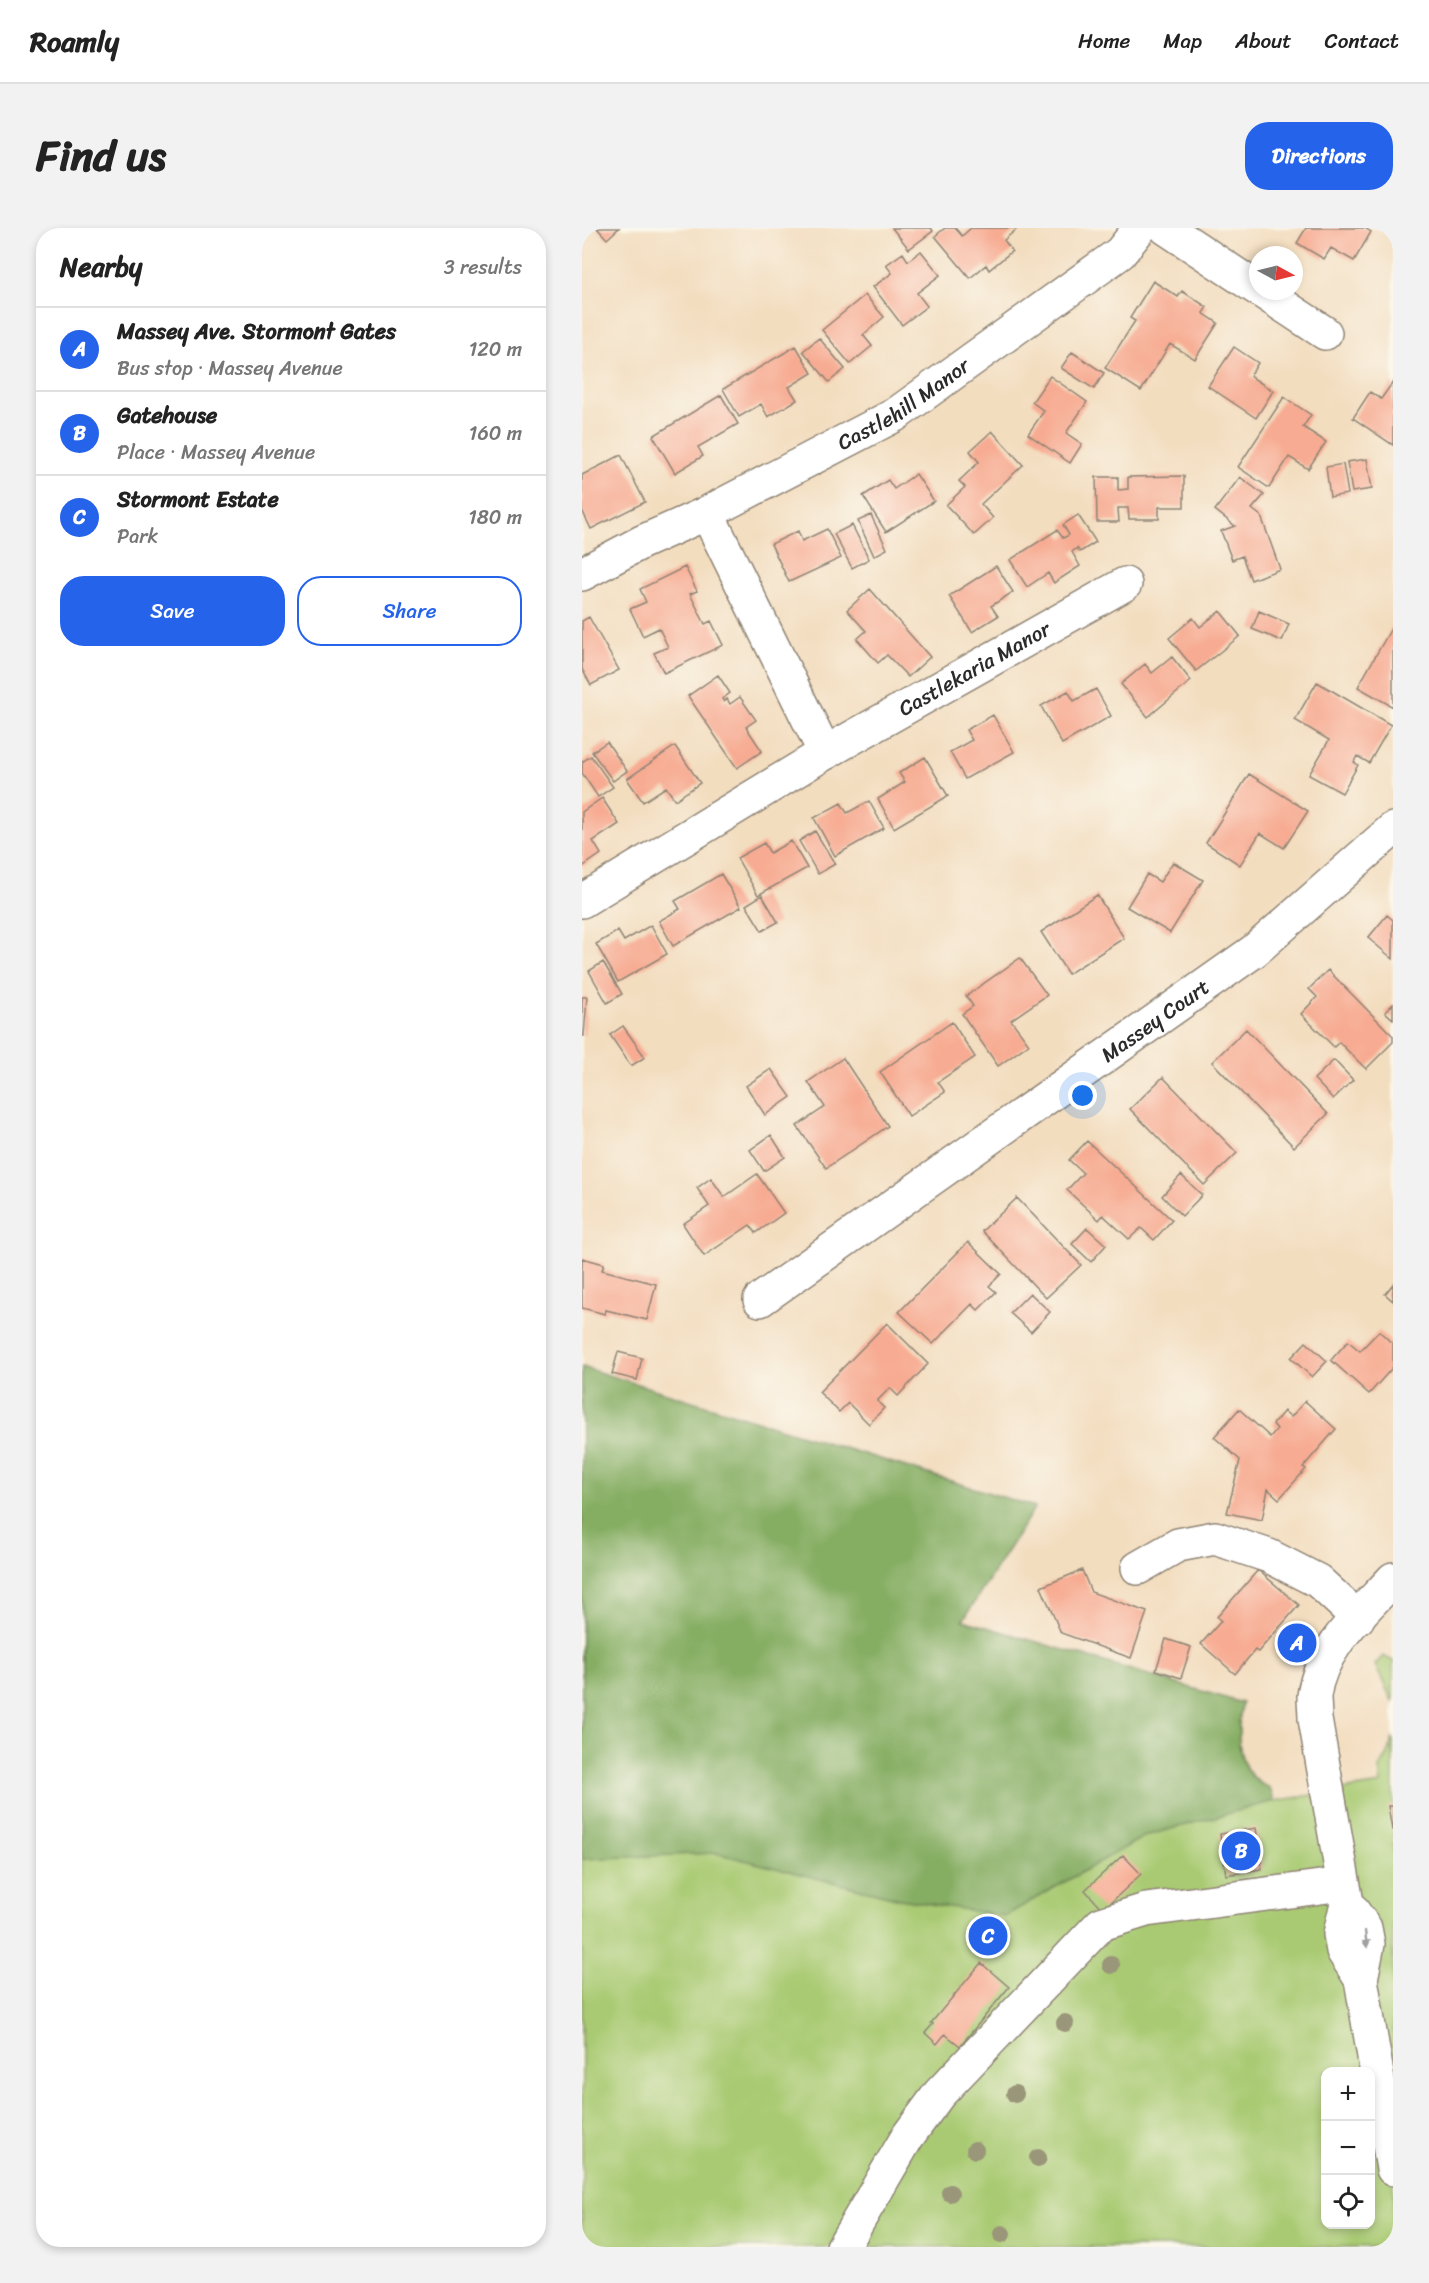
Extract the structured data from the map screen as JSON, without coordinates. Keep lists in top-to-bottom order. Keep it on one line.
{"streets":{"street":["Castlehill Manor","Castlekaria Manor","Massey Court"]},"north":"right","page":{"header":"Roamly","nav":["Home","Map","About","Contact"],"title":"Find us","buttons":["Directions",["Save","Share"]],"heading":["Nearby","3 results"],"list":[{"mark":"A","name":"Massey Ave. Stormont Gates","note":"Bus stop · Massey Avenue","value":"120 m"},{"mark":"B","name":"Gatehouse","note":"Place · Massey Avenue","value":"160 m"},{"mark":"C","name":"Stormont Estate","note":"Park","value":"180 m"}],"pins":["A","B","C"],"map_buttons":["+","−"]}}
